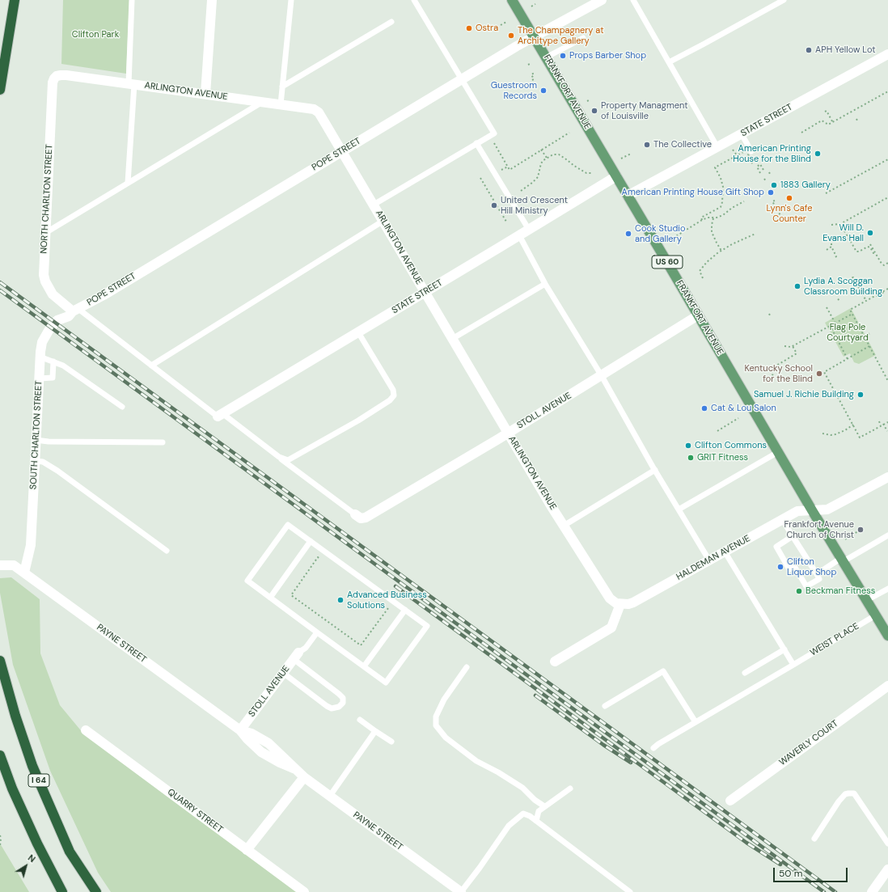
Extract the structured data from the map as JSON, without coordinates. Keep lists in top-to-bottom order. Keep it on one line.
{"streets":{"highway":["I 64"],"main road":["FRANKFORT AVENUE","US 60"],"street":["ARLINGTON AVENUE","STATE STREET","POPE STREET","NORTH CHARLTON STREET","STOLL AVENUE","SOUTH CHARLTON STREET","HALDEMAN AVENUE","PAYNE STREET","WAVERLY COURT","QUARRY STREET"],"lane":["WEIST PLACE"]},"crossings":[["ARLINGTON AVENUE","STATE STREET"],["ARLINGTON AVENUE","POPE STREET"],["ARLINGTON AVENUE","NORTH CHARLTON STREET"],["ARLINGTON AVENUE","STOLL AVENUE"],["ARLINGTON AVENUE","HALDEMAN AVENUE"],["FRANKFORT AVENUE","STATE STREET"],["FRANKFORT AVENUE","POPE STREET"],["FRANKFORT AVENUE","STOLL AVENUE"],["FRANKFORT AVENUE","HALDEMAN AVENUE"],["FRANKFORT AVENUE","WEIST PLACE"],["POPE STREET","NORTH CHARLTON STREET"],["POPE STREET","SOUTH CHARLTON STREET"],["NORTH CHARLTON STREET","SOUTH CHARLTON STREET"],["STOLL AVENUE","PAYNE STREET"],["SOUTH CHARLTON STREET","PAYNE STREET"]],"parks":["Clifton Park","Flag Pole Courtyard"],"places":["Ostra","The Champagnery at Architype Gallery","APH Yellow Lot","Props Barber Shop","Guestroom Records","Property Managment of Louisville","The Collective","American Printing House for the Blind","1883 Gallery","American Printing House Gift Shop","Lynn's Cafe Counter","United Crescent Hill Ministry","Will D. Evans Hall","Cook Studio and Gallery","Lydia A. Scoggan Classroom Building","Kentucky School for the Blind","Samuel J. Richie Building","Cat & Lou Salon","Clifton Commons","GRIT Fitness","Frankfort Avenue Church of Christ","Clifton Liquor Shop","Beckman Fitness","Advanced Business Solutions"],"scale_bar":"50 m","north":"top right"}
